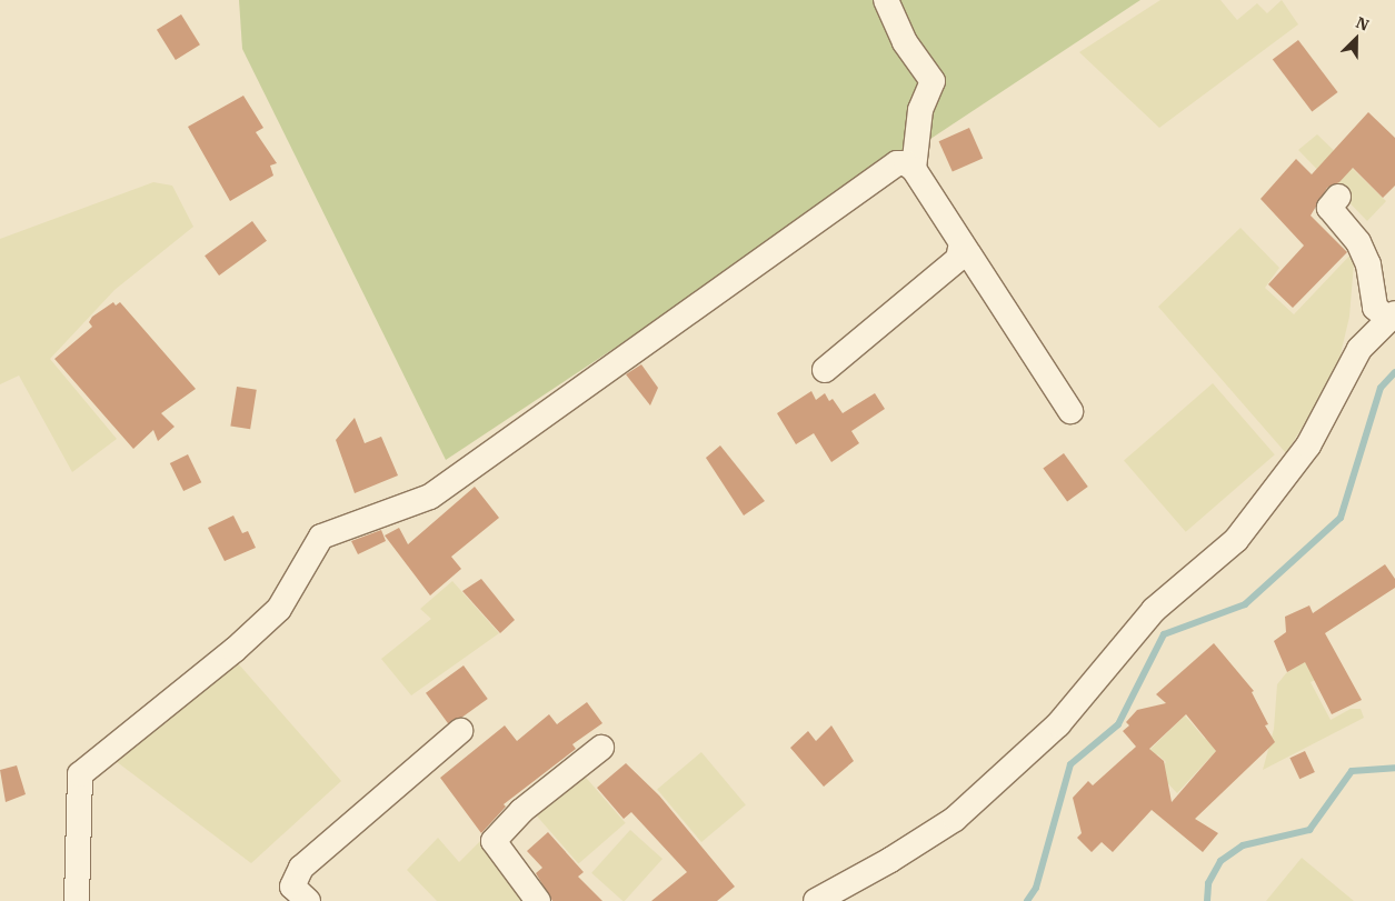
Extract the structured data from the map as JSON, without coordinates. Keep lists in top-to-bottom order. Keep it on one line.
{"north":"top right"}
